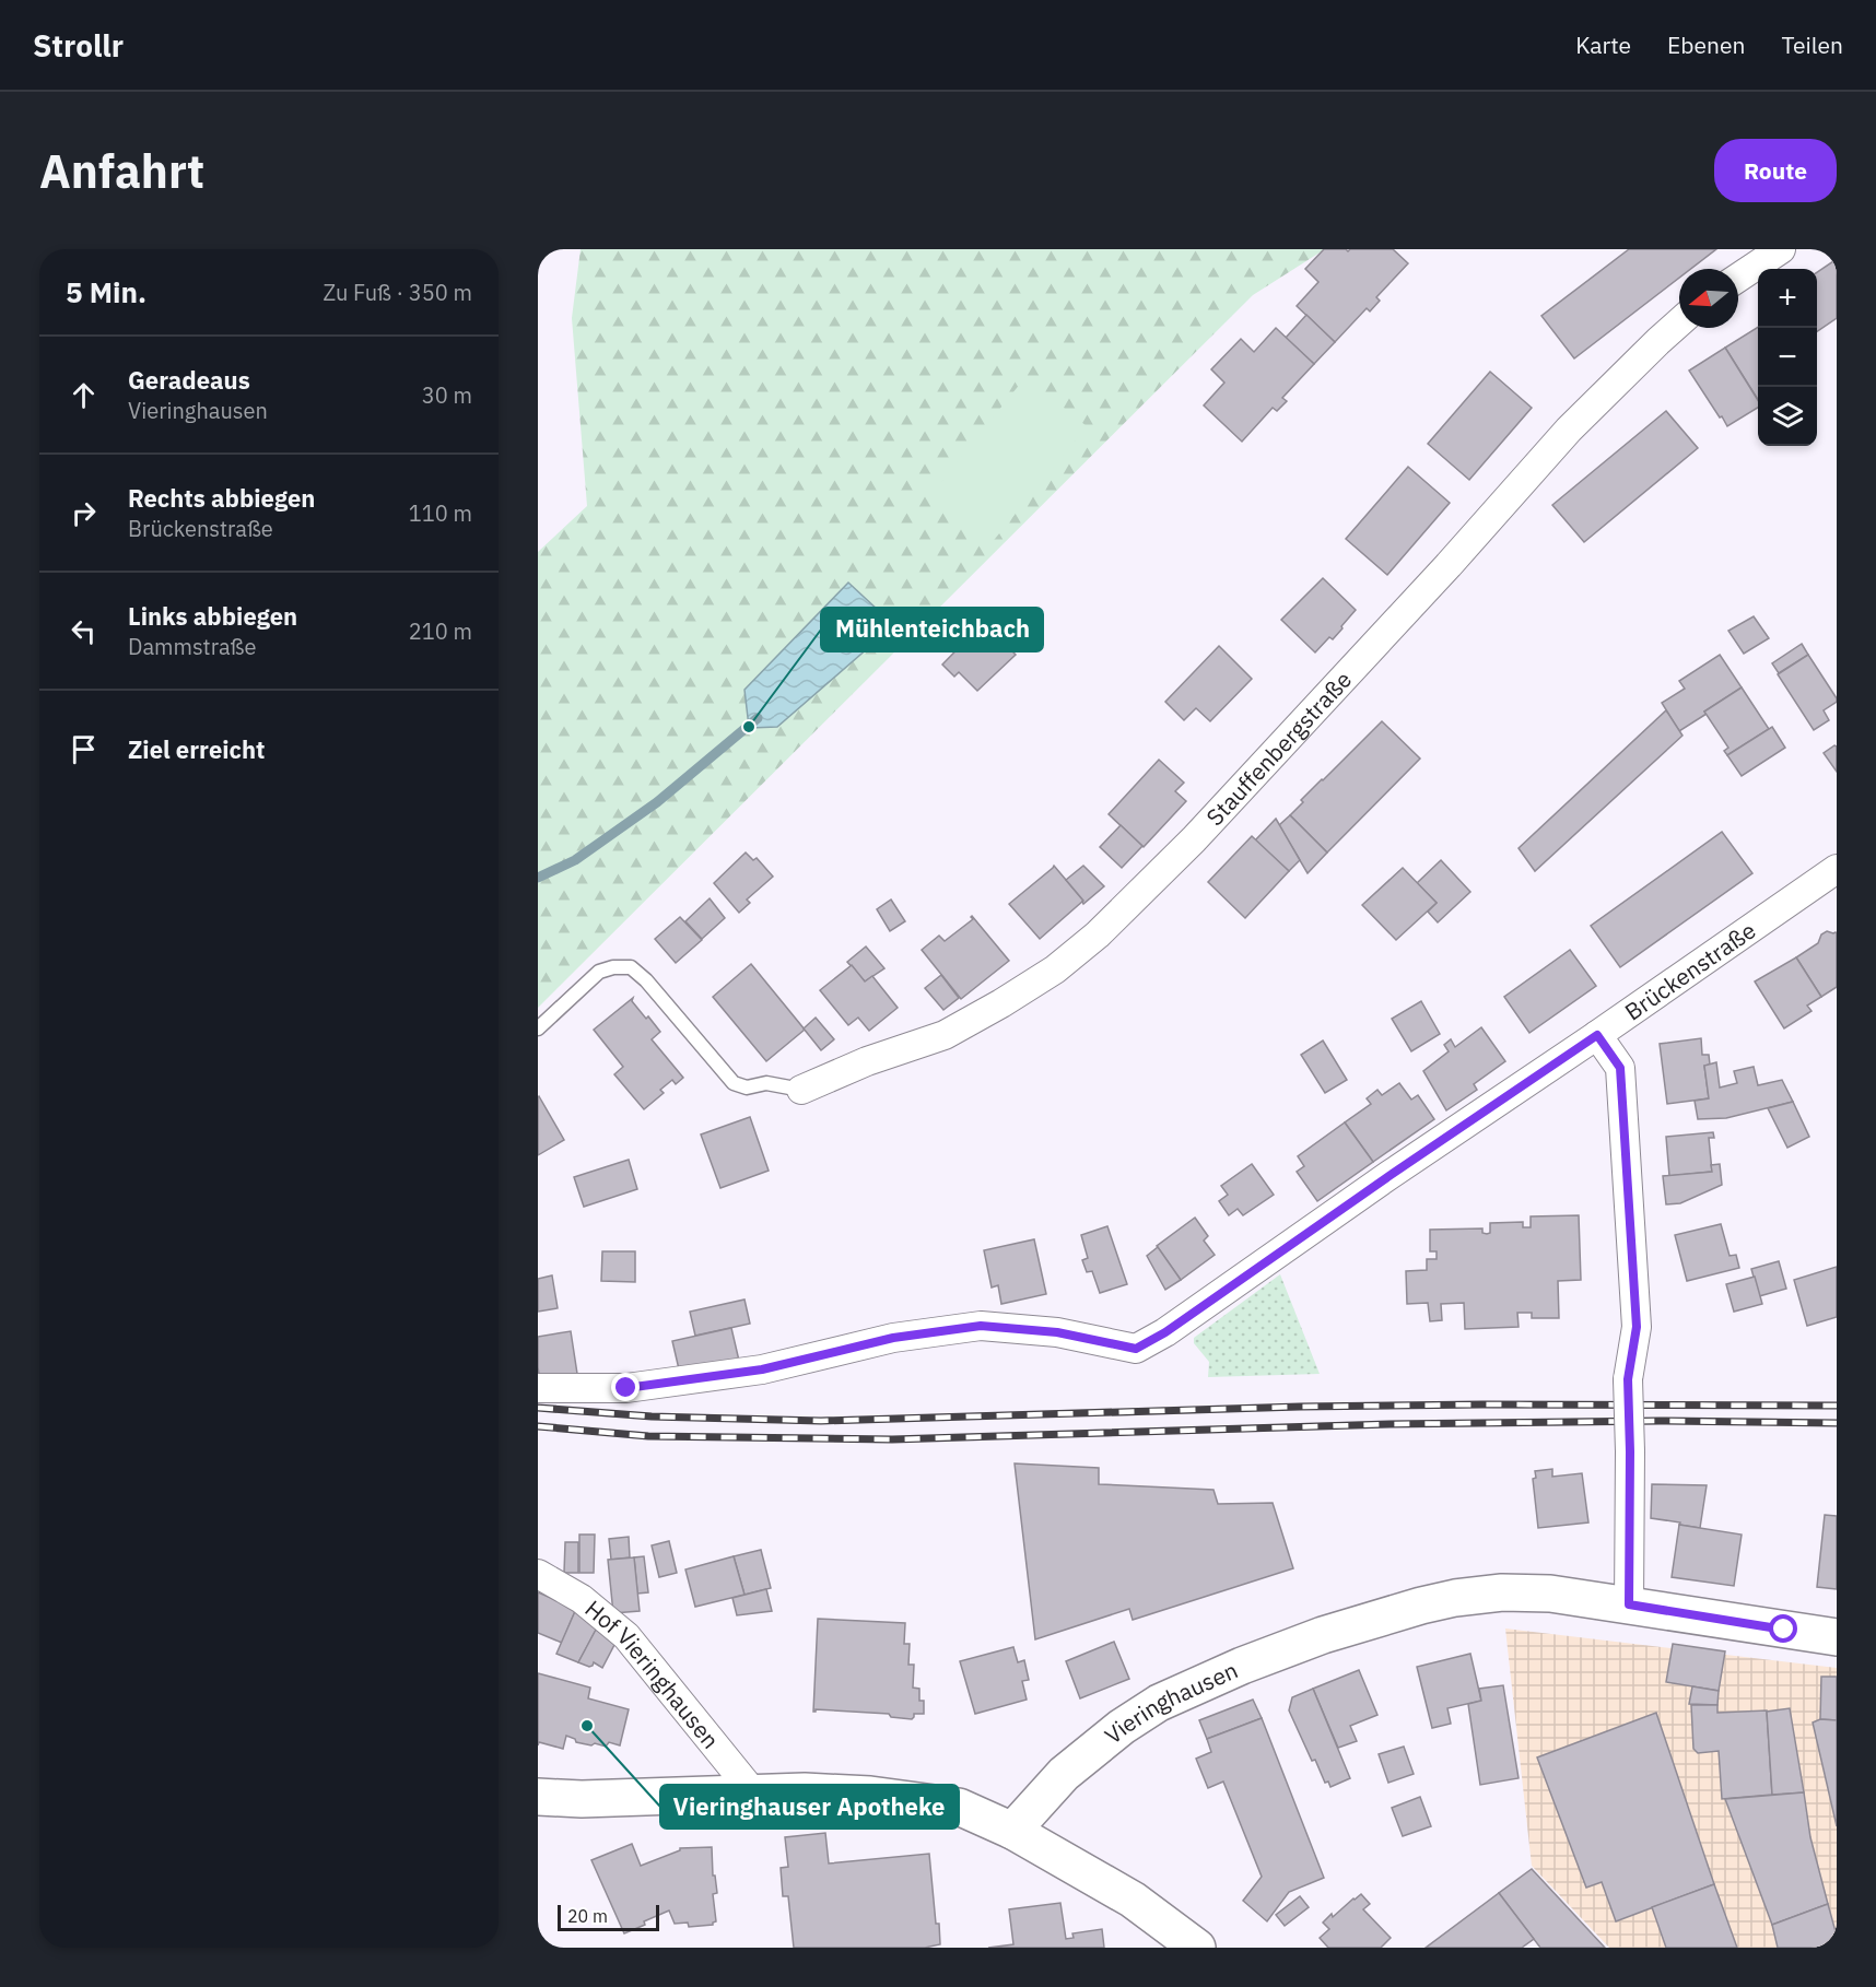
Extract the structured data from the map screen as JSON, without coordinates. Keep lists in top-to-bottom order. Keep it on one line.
{"streets":{"main road":["Vieringhausen"],"street":["Stauffenbergstraße","Brückenstraße","Hof Vieringhausen"]},"places":["Mühlenteichbach","Vieringhauser Apotheke"],"scale_bar":"20 m","north":"left","page":{"header":"Strollr","nav":["Karte","Ebenen","Teilen"],"buttons":"Route","title":"Anfahrt","heading":["5 Min.","Zu Fuß · 350 m"],"map_buttons":["+","−"],"list":[["Geradeaus","Vieringhausen","30 m"],["Rechts abbiegen","Brückenstraße","110 m"],["Links abbiegen","Dammstraße","210 m"],"Ziel erreicht"],"scale":"20 m"}}
